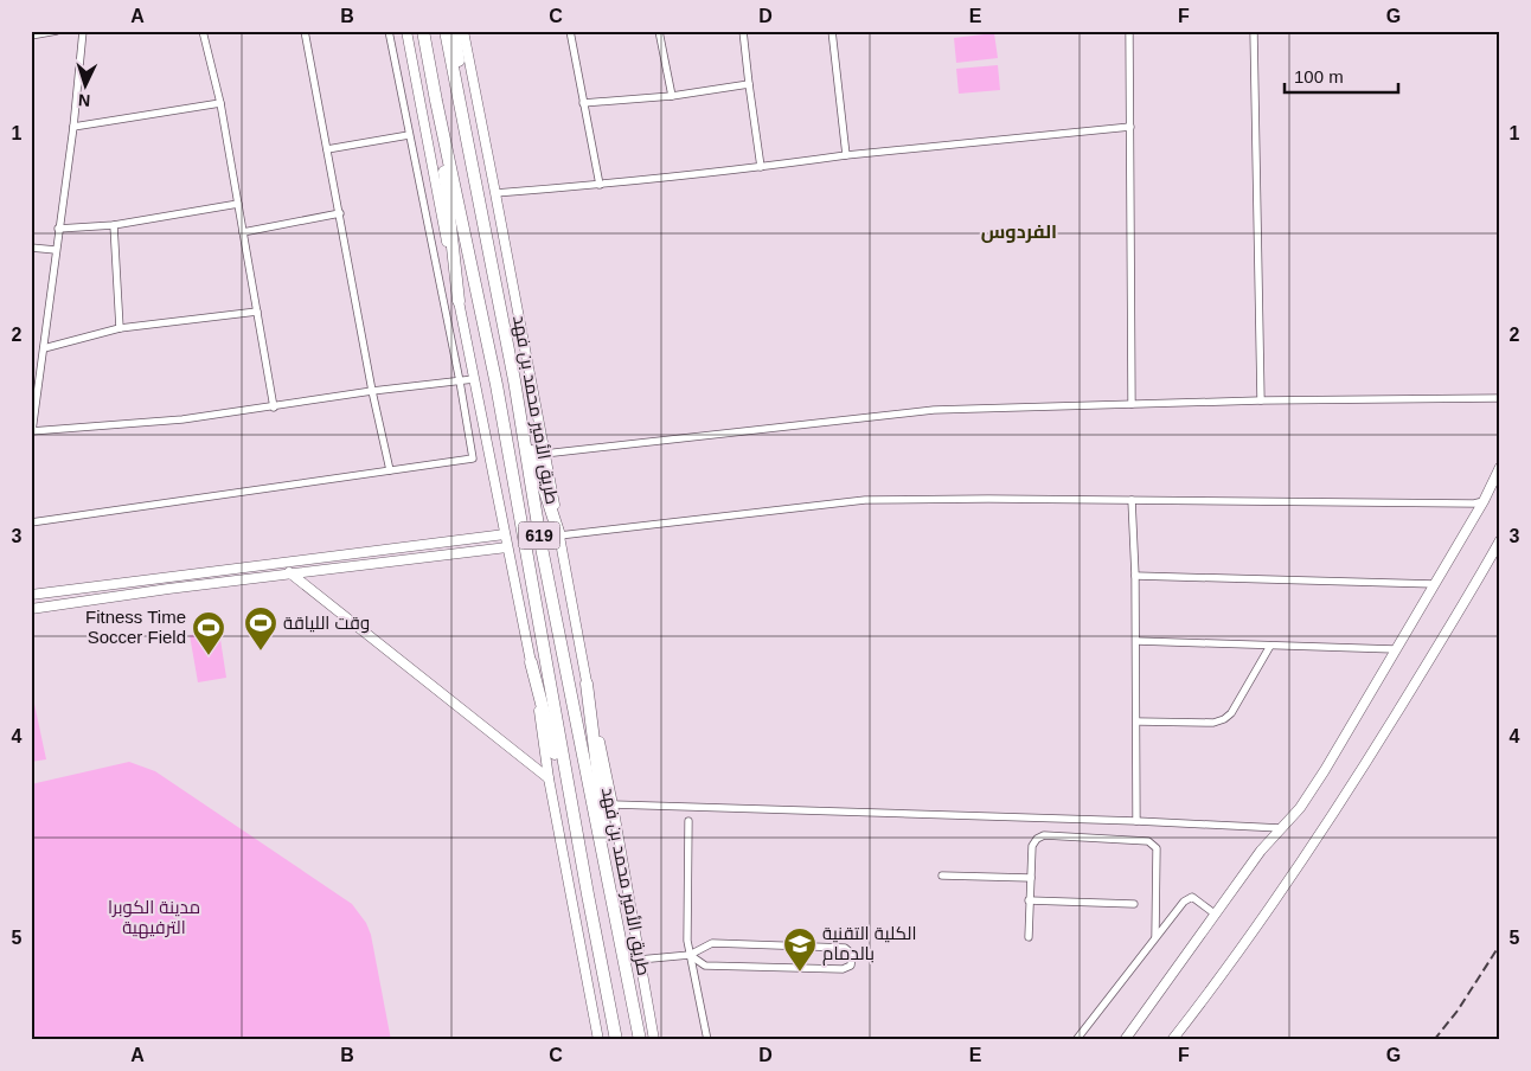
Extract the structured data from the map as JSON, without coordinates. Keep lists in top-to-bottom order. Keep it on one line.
{"streets":{"highway":["طريق الأمير محمد بن فهد","619"]},"districts":["الفردوس"],"parks":["مدينة الكوبرا الترفيهية"],"places":{"sports":["وقت اللياقة","Fitness Time Soccer Field"],"school or university":["الكلية التقنية بالدمام"]},"scale_bar":"100 m","north":"bottom","grid":{"columns":["A","B","C","D","E","F","G"],"rows":["1","2","3","4","5"]}}
